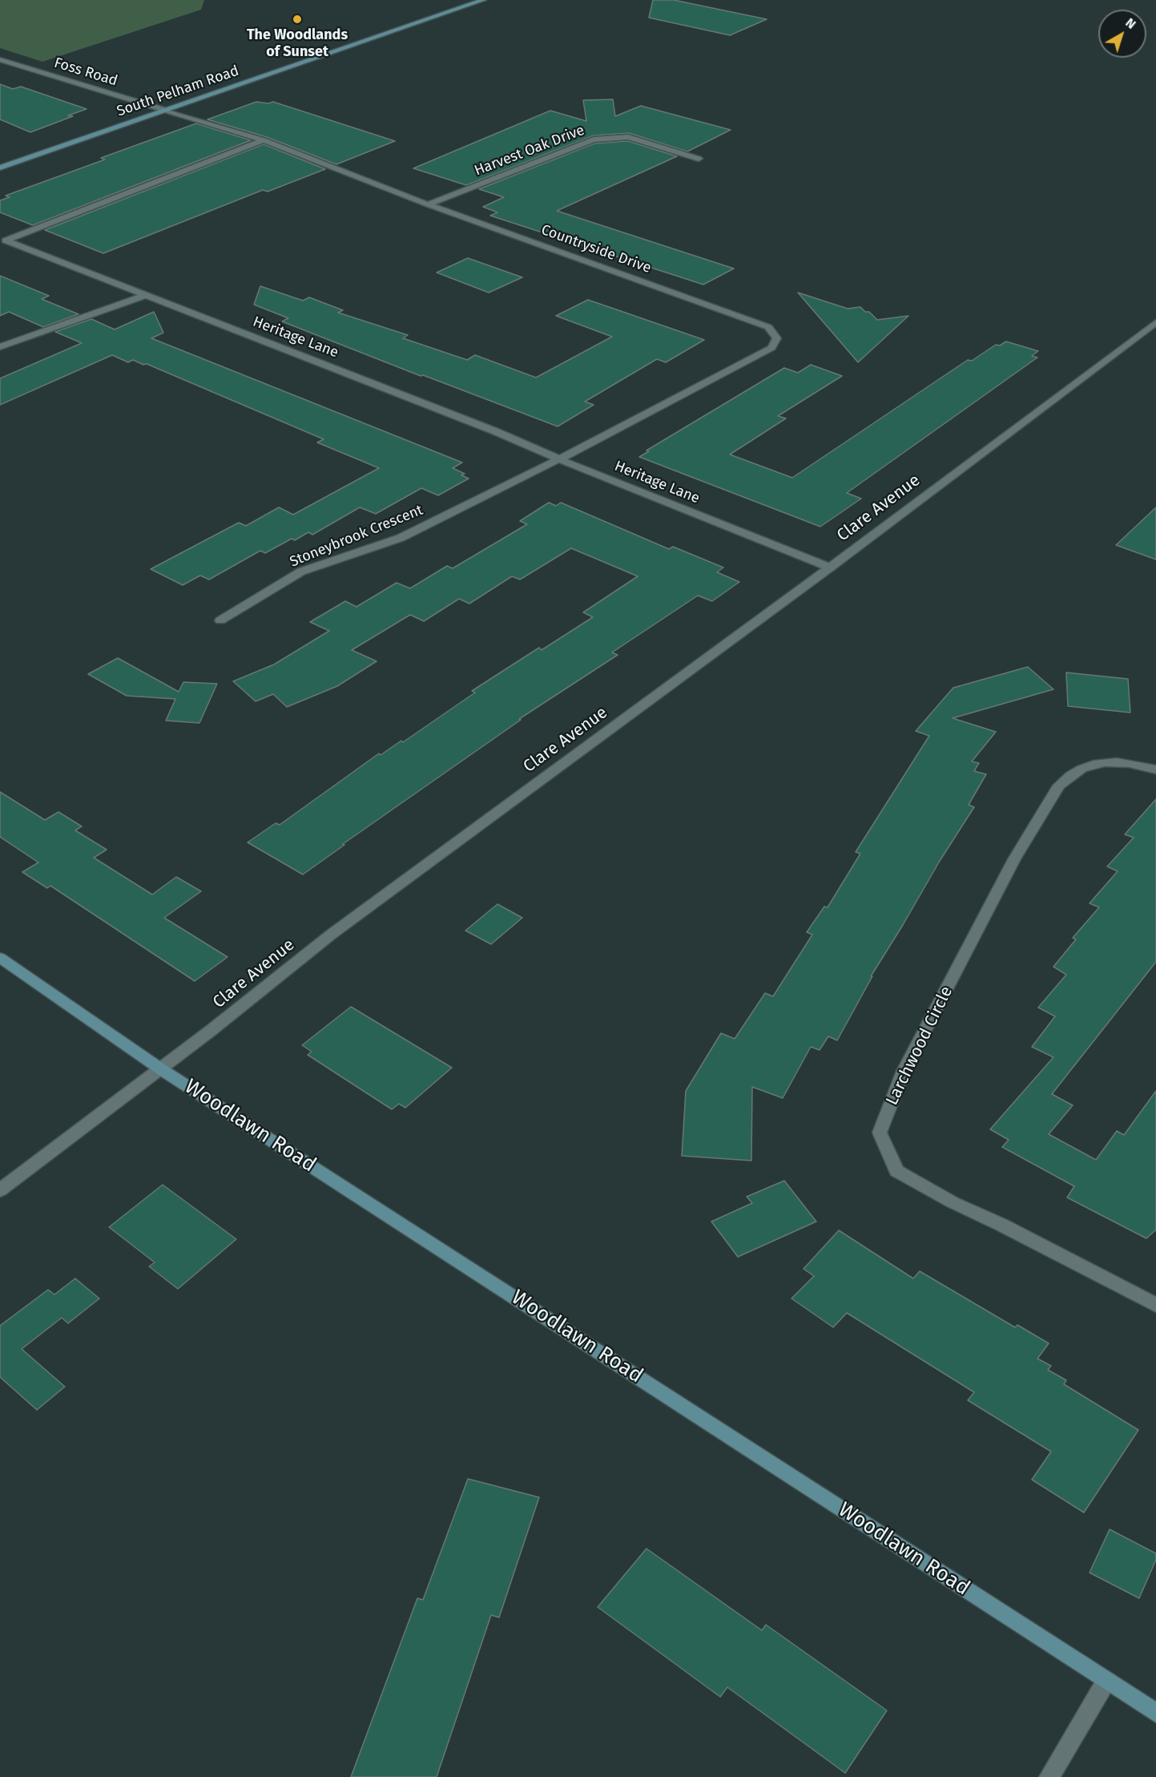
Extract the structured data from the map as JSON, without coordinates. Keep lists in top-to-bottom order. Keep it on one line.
{"streets":{"main road":["South Pelham Road","Woodlawn Road"],"street":["Foss Road","Harvest Oak Drive","Countryside Drive","Heritage Lane","Clare Avenue","Stoneybrook Crescent","Larchwood Circle"]},"crossings":[["Foss Road","South Pelham Road"],["Foss Road","Countryside Drive"],["South Pelham Road","Countryside Drive"],["Harvest Oak Drive","Countryside Drive"],["Countryside Drive","Heritage Lane"],["Countryside Drive","Stoneybrook Crescent"],["Heritage Lane","Clare Avenue"],["Heritage Lane","Stoneybrook Crescent"],["Clare Avenue","Woodlawn Road"]],"places":["The Woodlands of Sunset"],"north":"top right"}
